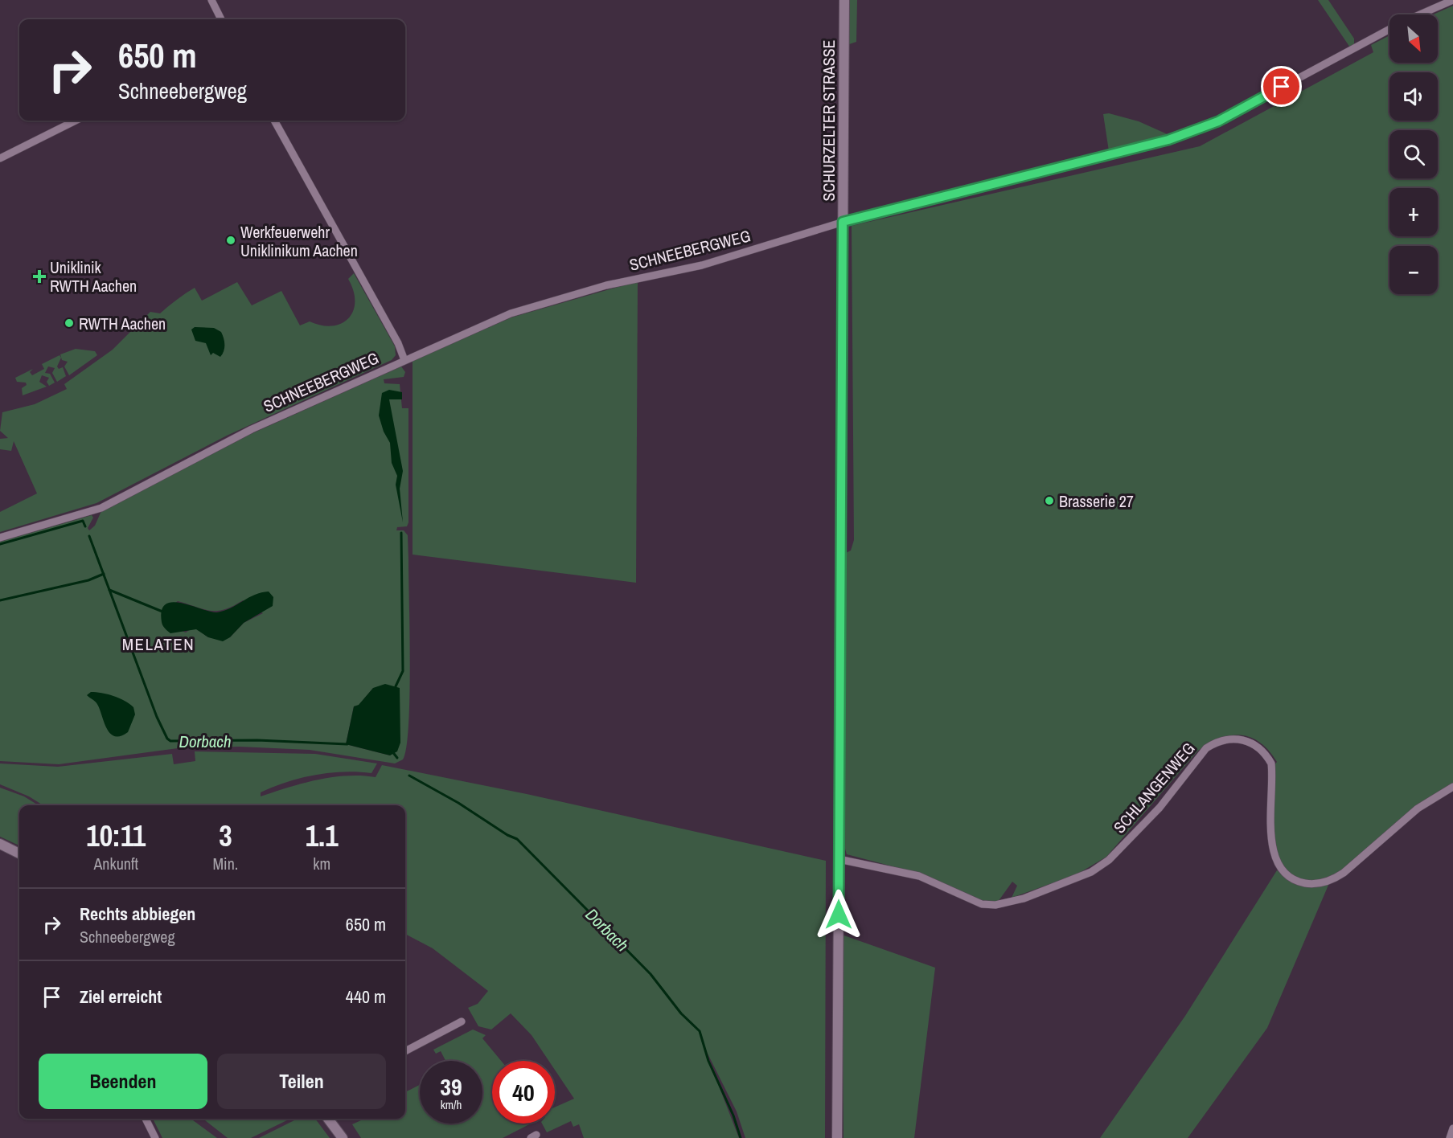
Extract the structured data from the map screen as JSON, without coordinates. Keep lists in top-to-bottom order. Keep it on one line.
{"streets":{"street":["SCHURZELTER STRASSE","SCHNEEBERGWEG","SCHLANGENWEG"]},"crossings":[["SCHURZELTER STRASSE","SCHNEEBERGWEG"],["SCHURZELTER STRASSE","SCHLANGENWEG"]],"districts":["MELATEN"],"water":["Dorbach"],"places":{"other":["Werkfeuerwehr Uniklinikum Aachen","RWTH Aachen","Brasserie 27"],"health":["Uniklinik RWTH Aachen"]},"north":"bottom right","page":{"map_buttons":["+","−"],"turn":["650 m","Schneebergweg"],"eta":["10:11","Ankunft","3","Min.","1.1","km"],"list":[{"name":"Rechts abbiegen","note":"Schneebergweg","value":"650 m"},{"name":"Ziel erreicht","value":"440 m"}],"buttons":["Beenden","Teilen"],"speed":"39 km/h","limit":"40"}}
